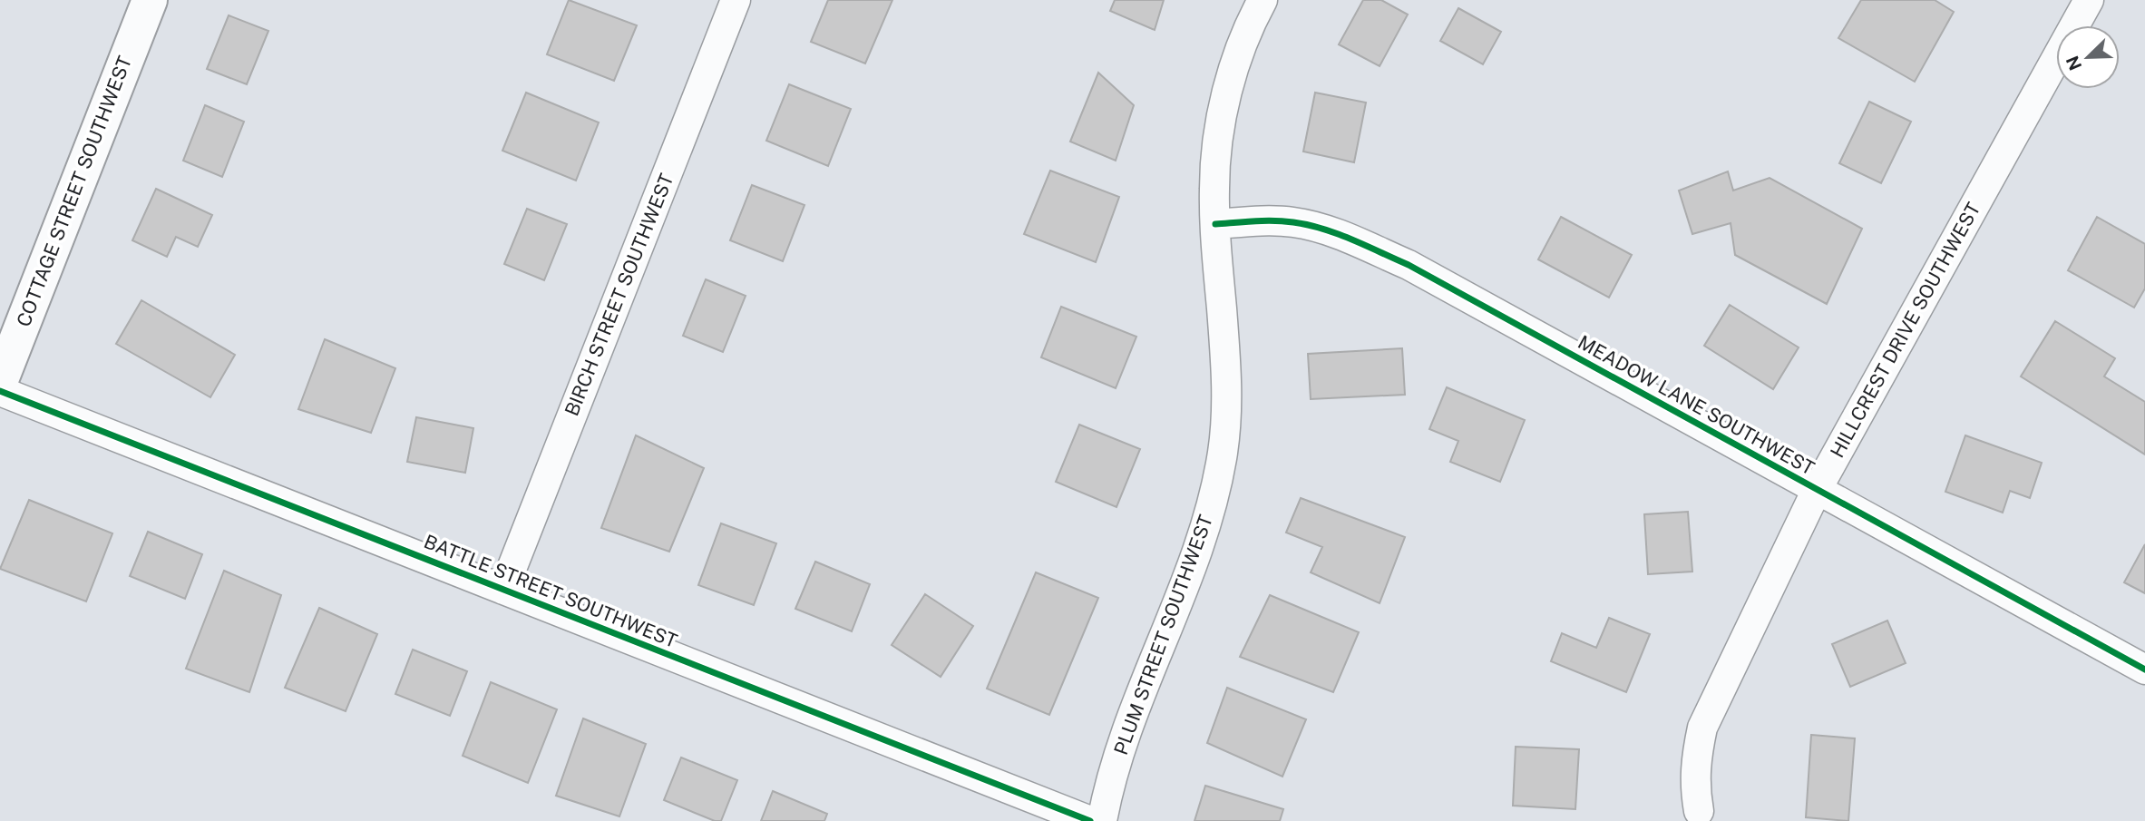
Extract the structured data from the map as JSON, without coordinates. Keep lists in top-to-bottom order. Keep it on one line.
{"streets":{"street":["COTTAGE STREET SOUTHWEST","BIRCH STREET SOUTHWEST","HILLCREST DRIVE SOUTHWEST","MEADOW LANE SOUTHWEST","BATTLE STREET SOUTHWEST","PLUM STREET SOUTHWEST"]},"crossings":[["BIRCH STREET SOUTHWEST","BATTLE STREET SOUTHWEST"],["HILLCREST DRIVE SOUTHWEST","MEADOW LANE SOUTHWEST"],["MEADOW LANE SOUTHWEST","PLUM STREET SOUTHWEST"]],"north":"bottom left"}
